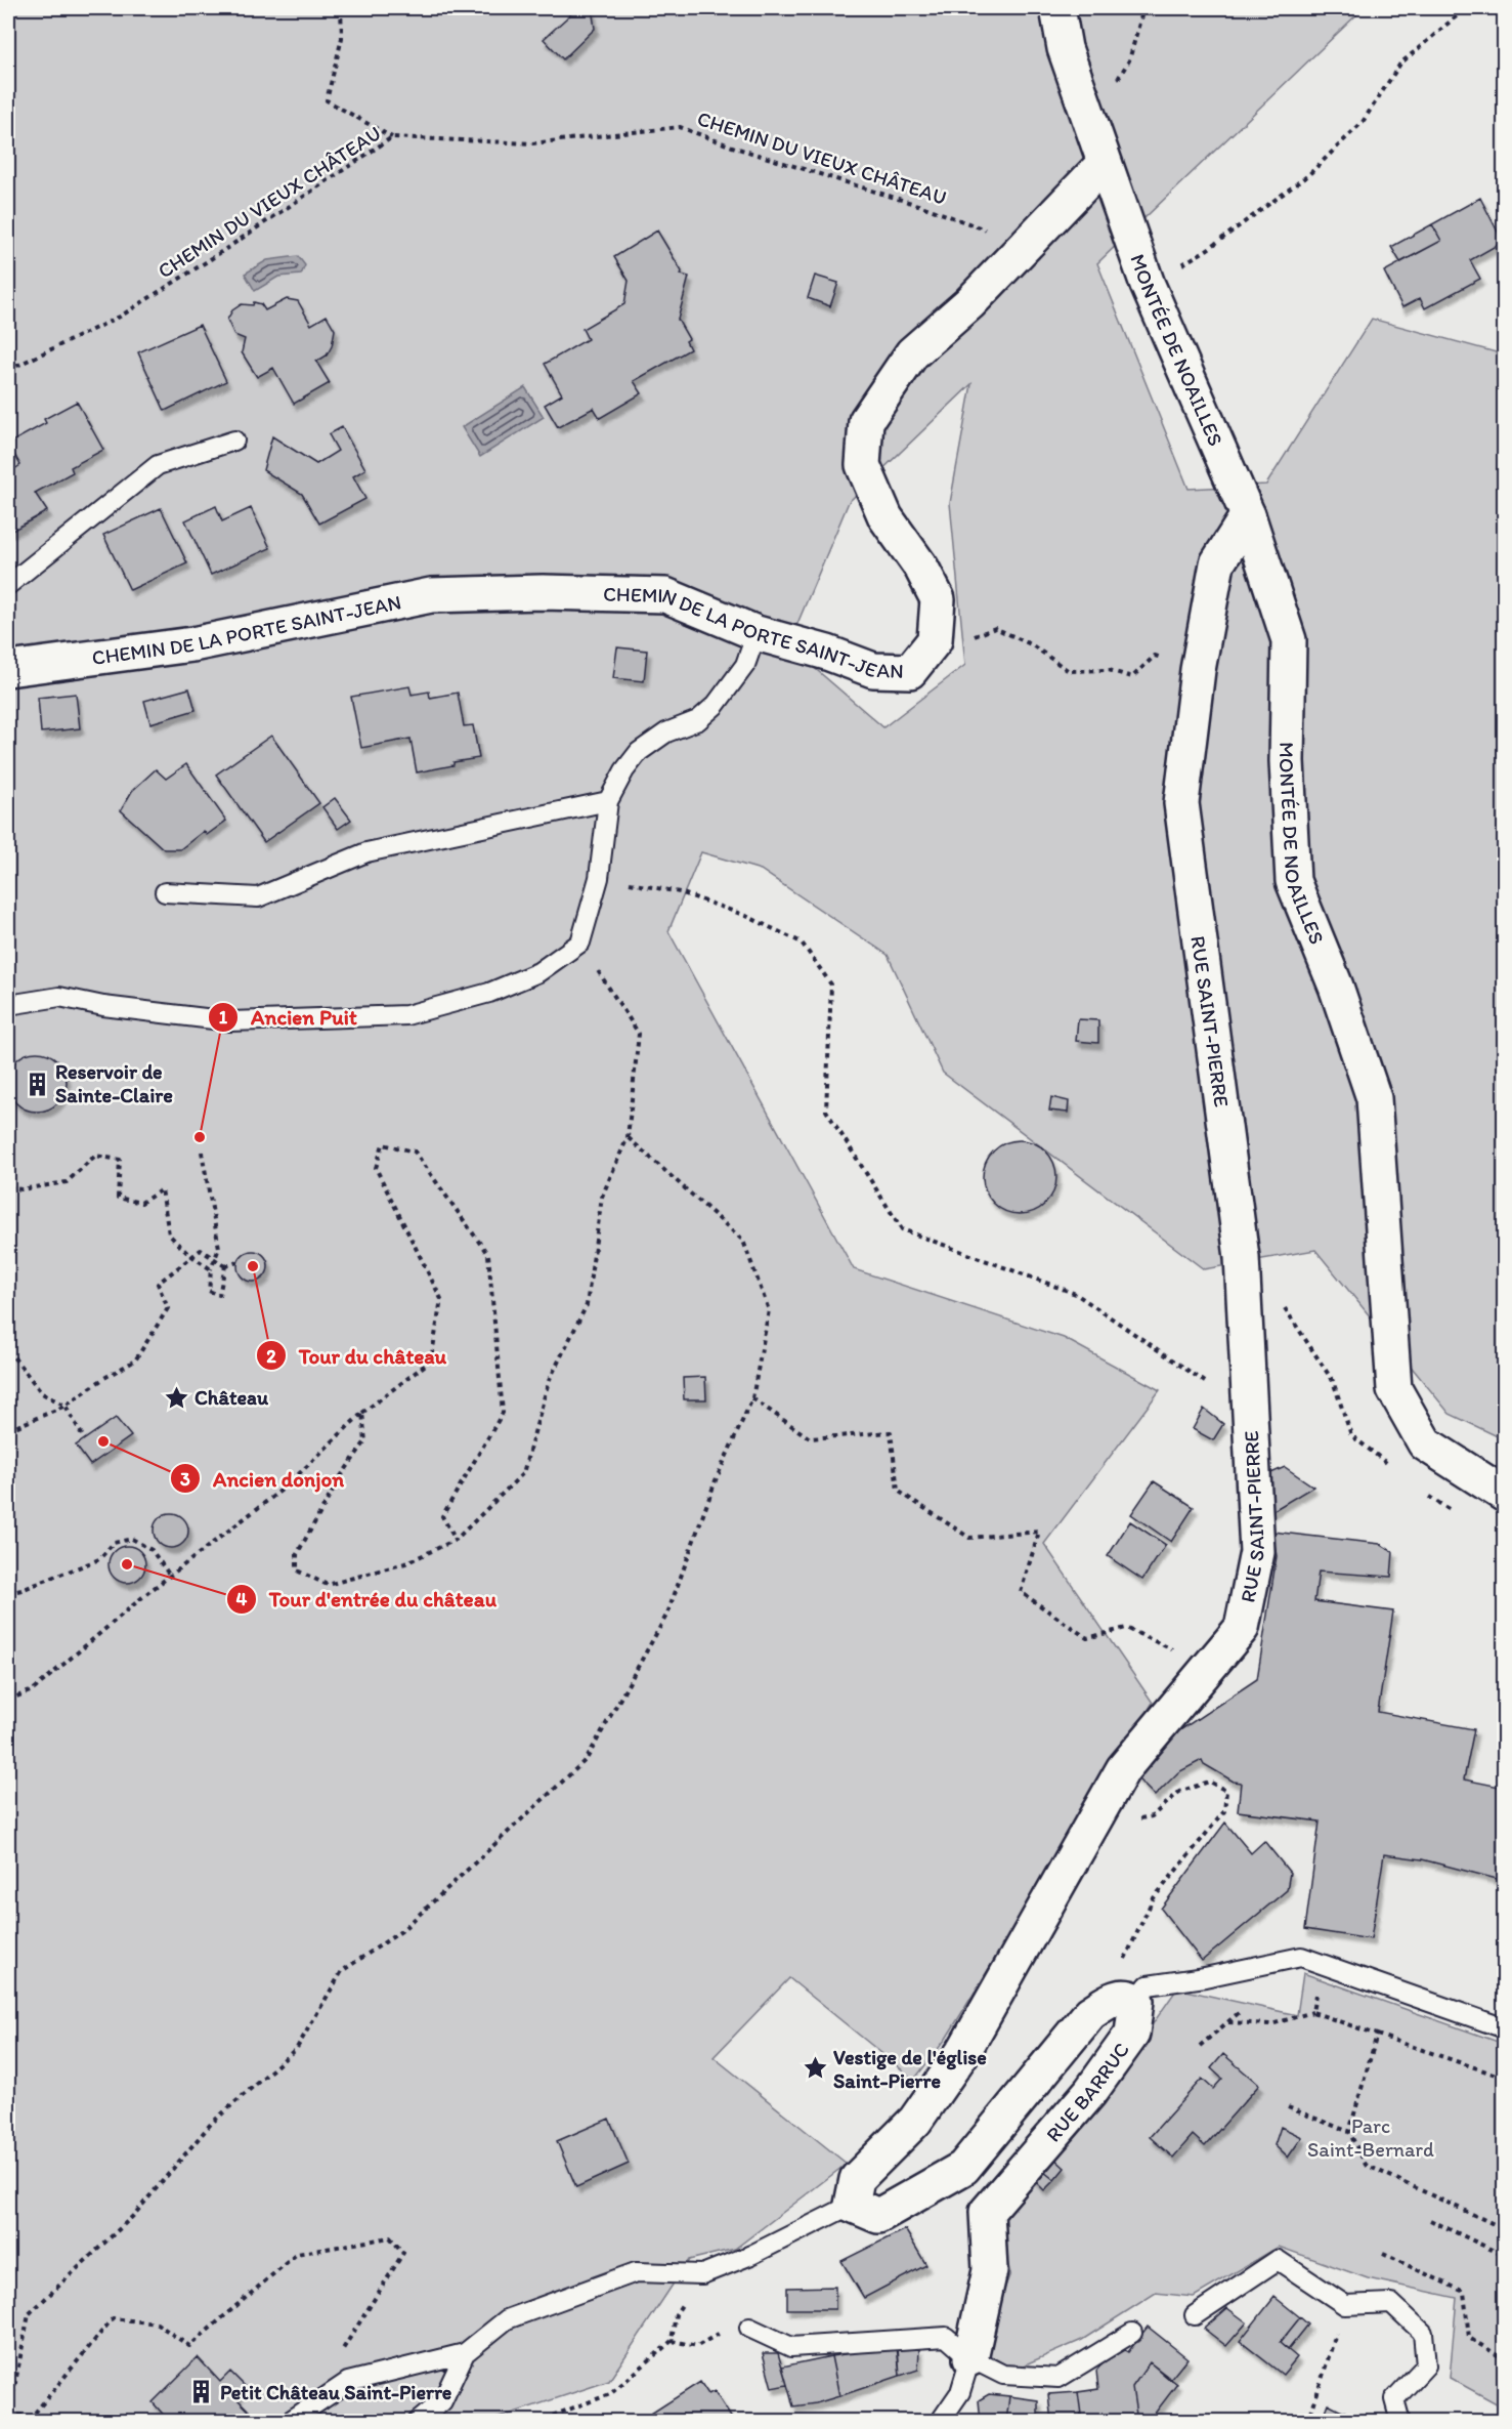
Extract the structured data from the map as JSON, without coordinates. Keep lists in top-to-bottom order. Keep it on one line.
{"streets":{"street":["MONTÉE DE NOAILLES","CHEMIN DE LA PORTE SAINT-JEAN","RUE SAINT-PIERRE","RUE BARRUC"],"path":["CHEMIN DU VIEUX CHÂTEAU"]},"crossings":[["MONTÉE DE NOAILLES","RUE SAINT-PIERRE"]],"parks":["Parc Saint-Bernard"],"places":{"building":["Reservoir de Sainte-Claire","Petit Château Saint-Pierre"],"other":["Ancien Puit","Tour du château","Ancien donjon","Tour d'entrée du château"],"place":["Château","Vestige de l'église Saint-Pierre"]}}
